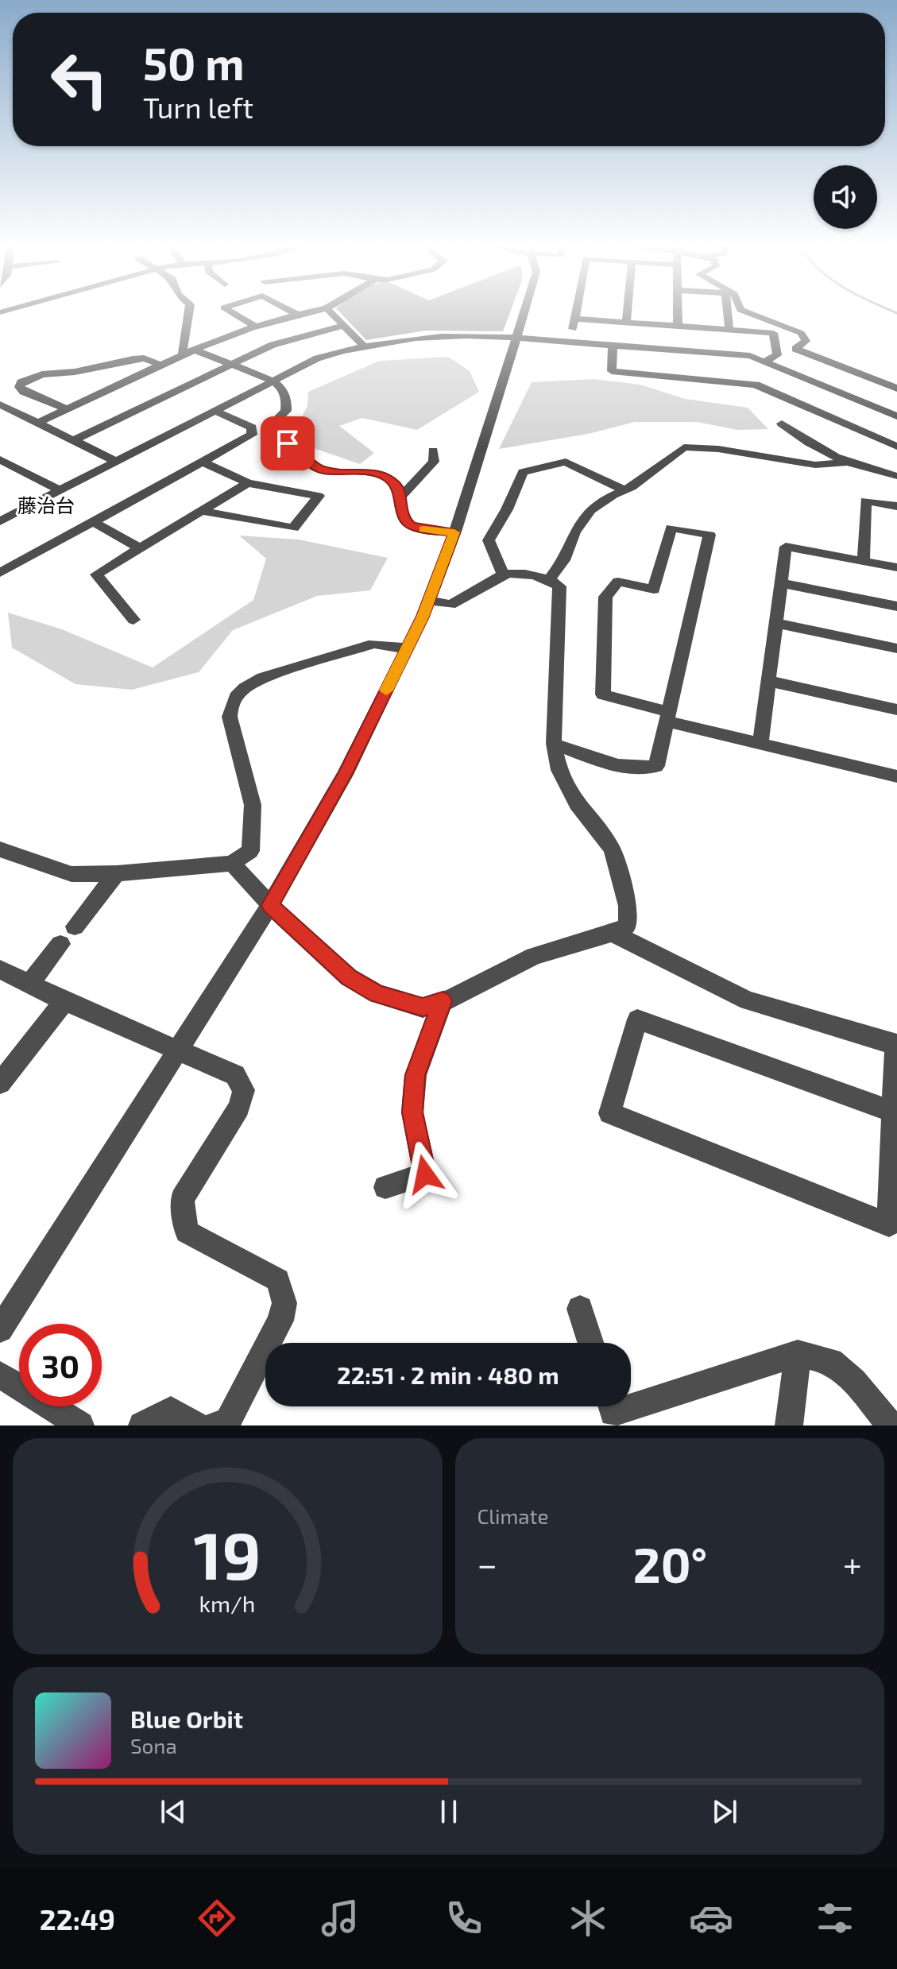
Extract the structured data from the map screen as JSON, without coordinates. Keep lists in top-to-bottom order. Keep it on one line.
{"districts":["藤治台"],"page":{"turn":["50 m","Turn left"],"limit":"30","trip":"22:51 · 2 min · 480 m","tile":"Climate","heat":["−","20°","+"],"song":["Blue Orbit","Sona"],"tabs":"22:49","gauge":["19","km/h"]}}
